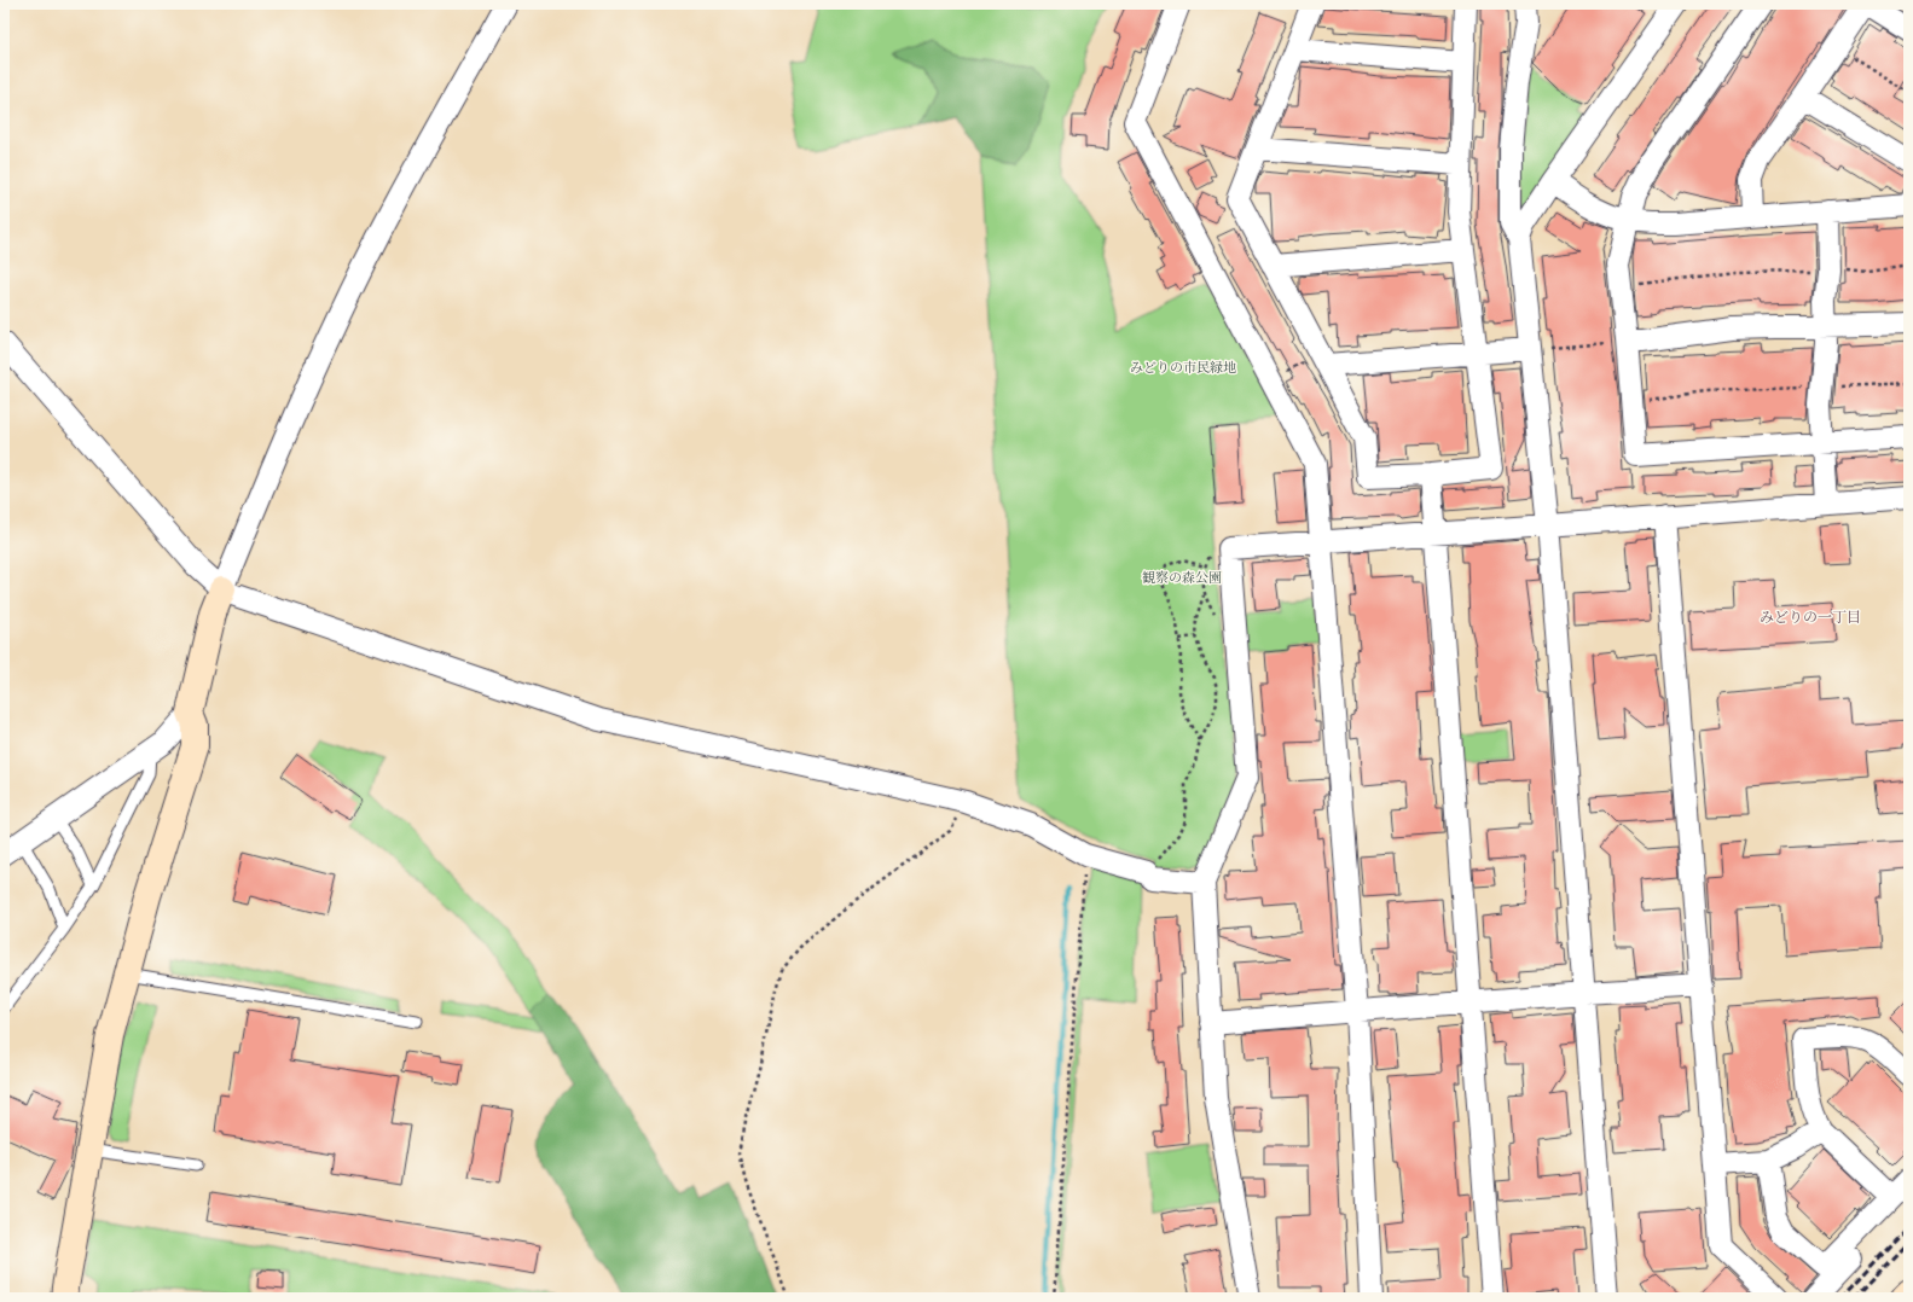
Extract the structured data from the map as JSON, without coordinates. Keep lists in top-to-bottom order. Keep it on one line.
{"districts":["みどりの一丁目"],"parks":["みどりの市民緑地","観察の森公園"]}
